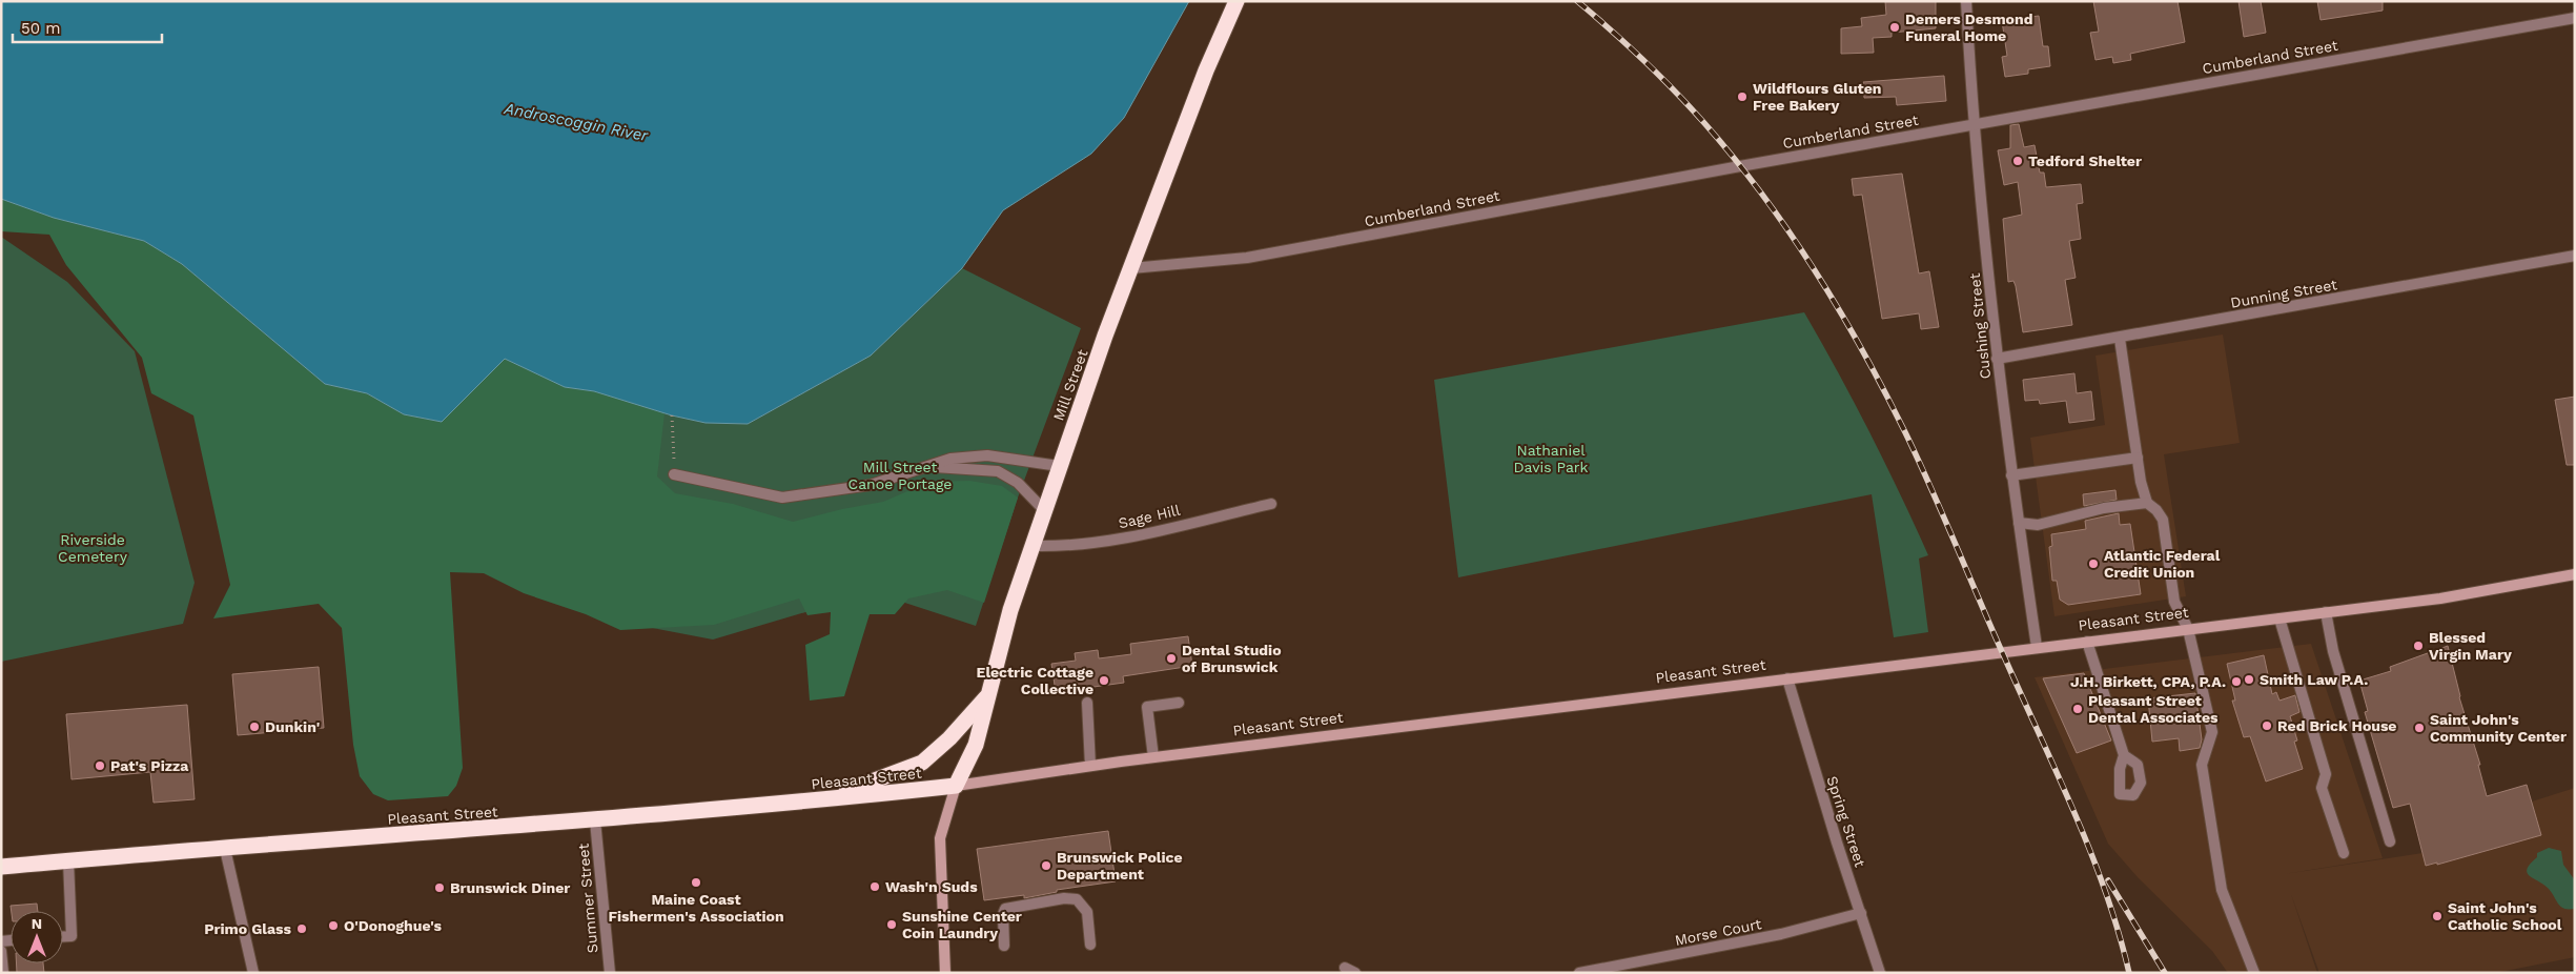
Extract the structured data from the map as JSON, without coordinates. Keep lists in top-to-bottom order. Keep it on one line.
{"streets":{"highway":["Mill Street","Pleasant Street"],"street":["Cumberland Street","Dunning Street","Cushing Street","Sage Hill","Spring Street","Summer Street","Morse Court"]},"crossings":[["Cumberland Street","Cushing Street"],["Cumberland Street","Mill Street"],["Dunning Street","Cushing Street"],["Cushing Street","Pleasant Street"],["Mill Street","Sage Hill"],["Mill Street","Pleasant Street"],["Pleasant Street","Spring Street"],["Pleasant Street","Summer Street"],["Spring Street","Morse Court"]],"water":["Androscoggin River"],"parks":["Nathaniel Davis Park","Mill Street Canoe Portage","Riverside Cemetery"],"places":["Demers Desmond Funeral Home","Wildflours Gluten Free Bakery","Tedford Shelter","Atlantic Federal Credit Union","Blessed Virgin Mary","Dental Studio of Brunswick","Smith Law P.A.","Electric Cottage Collective","J.H. Birkett, CPA, P.A.","Pleasant Street Dental Associates","Red Brick House","Dunkin'","Saint John's Community Center","Pat's Pizza","Brunswick Police Department","Maine Coast Fishermen's Association","Wash'n Suds","Brunswick Diner","Saint John's Catholic School","Sunshine Center Coin Laundry","O'Donoghue's","Primo Glass"],"scale_bar":"50 m","north":"top"}
